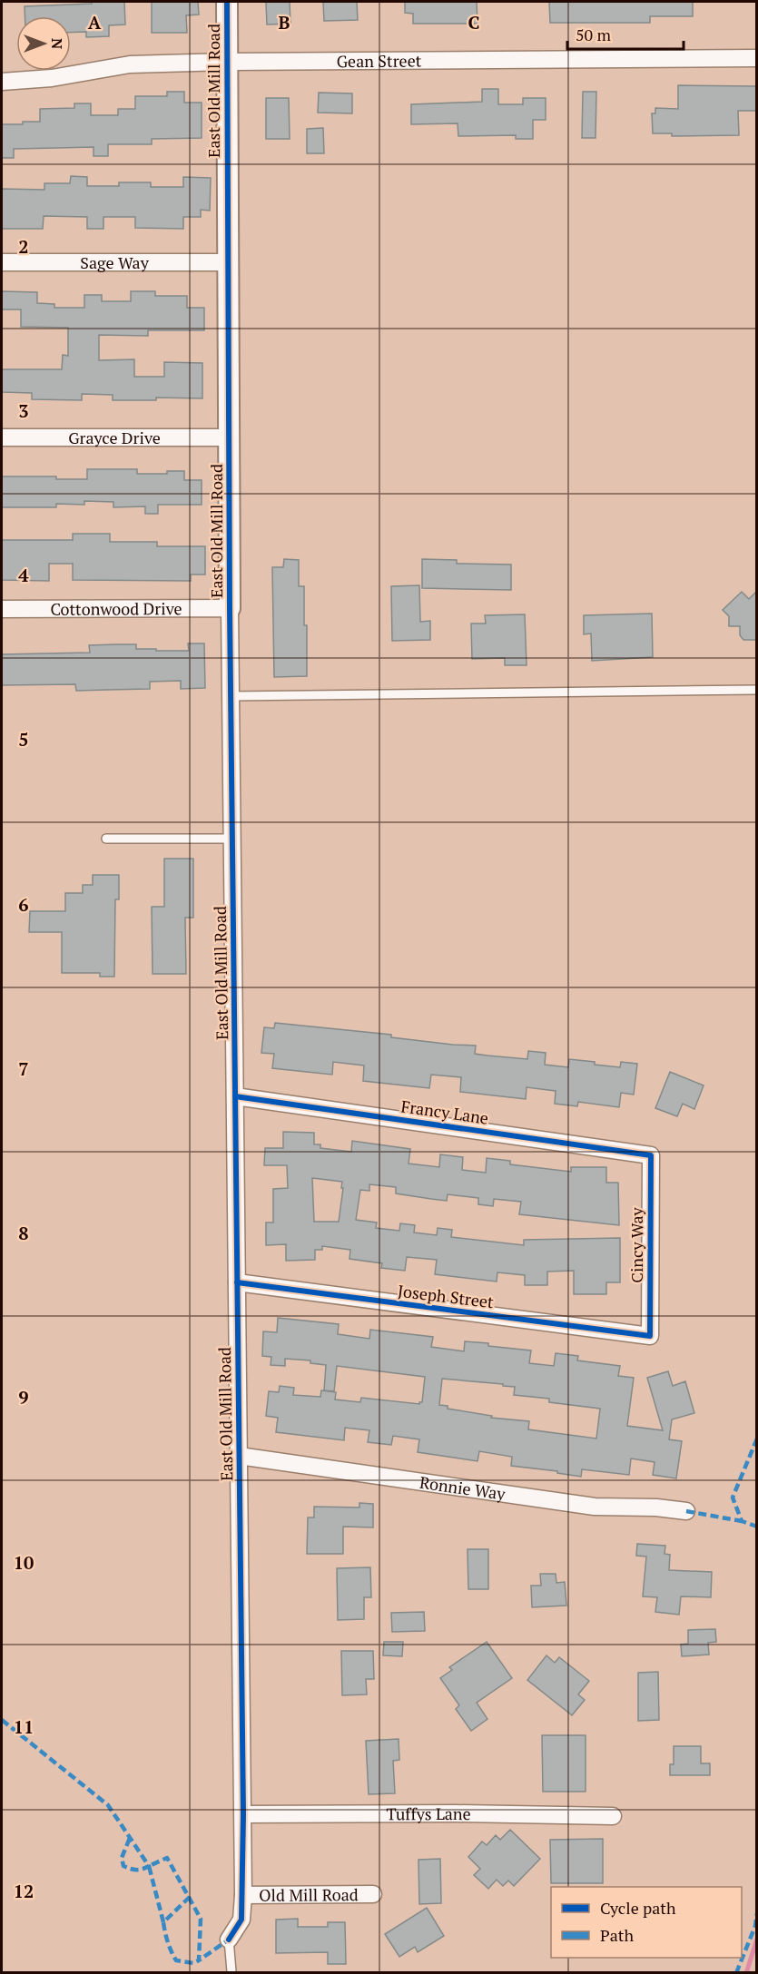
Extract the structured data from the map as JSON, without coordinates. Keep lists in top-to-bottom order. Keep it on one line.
{"streets":{"street":["Gean Street","East Old Mill Road","Sage Way","Grayce Drive","Cottonwood Drive","Francy Lane","Cincy Way","Joseph Street","Ronnie Way","Tuffys Lane","Old Mill Road"]},"crossings":[["Gean Street","East Old Mill Road"],["East Old Mill Road","Sage Way"],["East Old Mill Road","Grayce Drive"],["East Old Mill Road","Cottonwood Drive"],["East Old Mill Road","Francy Lane"],["East Old Mill Road","Joseph Street"],["East Old Mill Road","Ronnie Way"],["East Old Mill Road","Tuffys Lane"],["East Old Mill Road","Old Mill Road"],["Francy Lane","Cincy Way"],["Cincy Way","Joseph Street"]],"legend":["Cycle path","Path"],"scale_bar":"50 m","north":"right","grid":{"columns":["A","B","C"],"rows":["2","3","4","5","6","7","8","9","10","11","12"]}}
